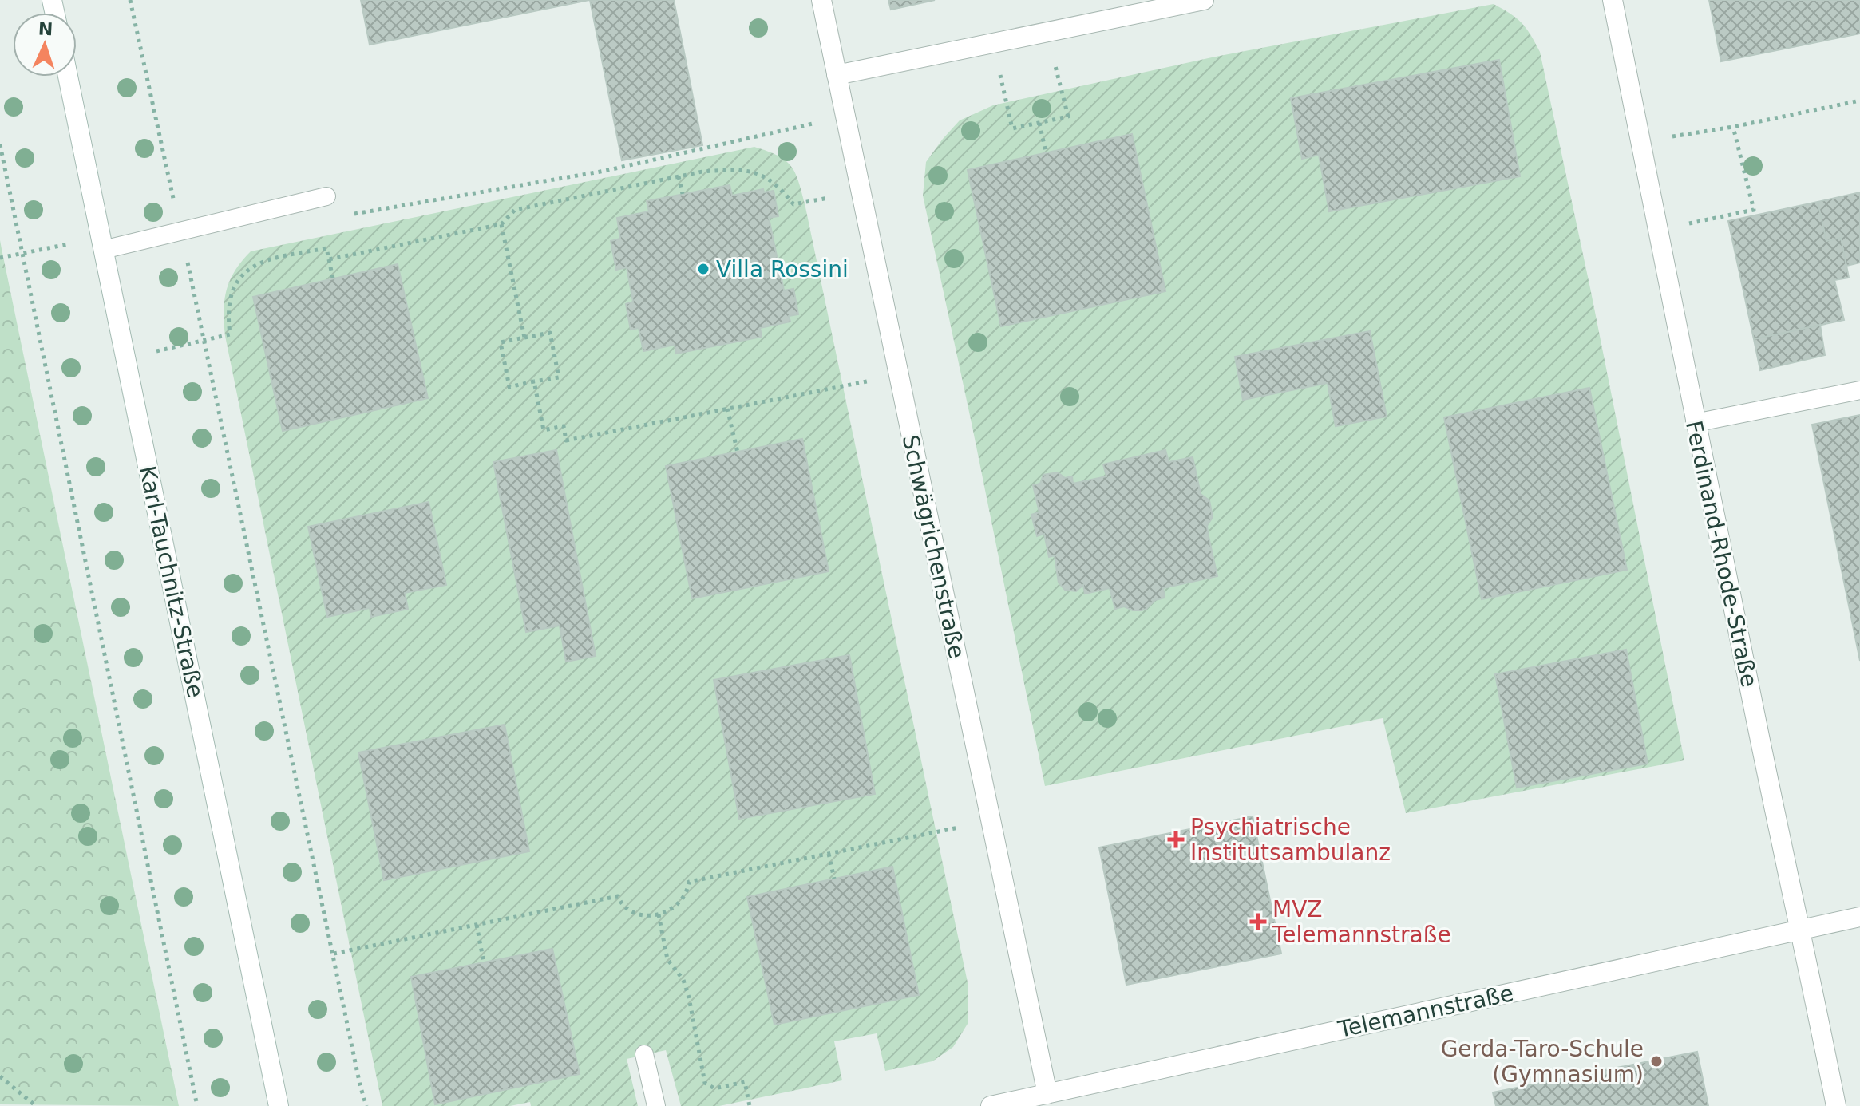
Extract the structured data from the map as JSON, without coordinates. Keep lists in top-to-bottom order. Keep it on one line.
{"streets":{"street":["Schwägrichenstraße","Ferdinand-Rhode-Straße","Karl-Tauchnitz-Straße","Telemannstraße"]},"crossings":[["Schwägrichenstraße","Telemannstraße"],["Ferdinand-Rhode-Straße","Telemannstraße"]],"places":{"other":["Villa Rossini","Gerda-Taro-Schule (Gymnasium)"],"health":["Psychiatrische Institutsambulanz","MVZ Telemannstraße"]},"north":"top"}
